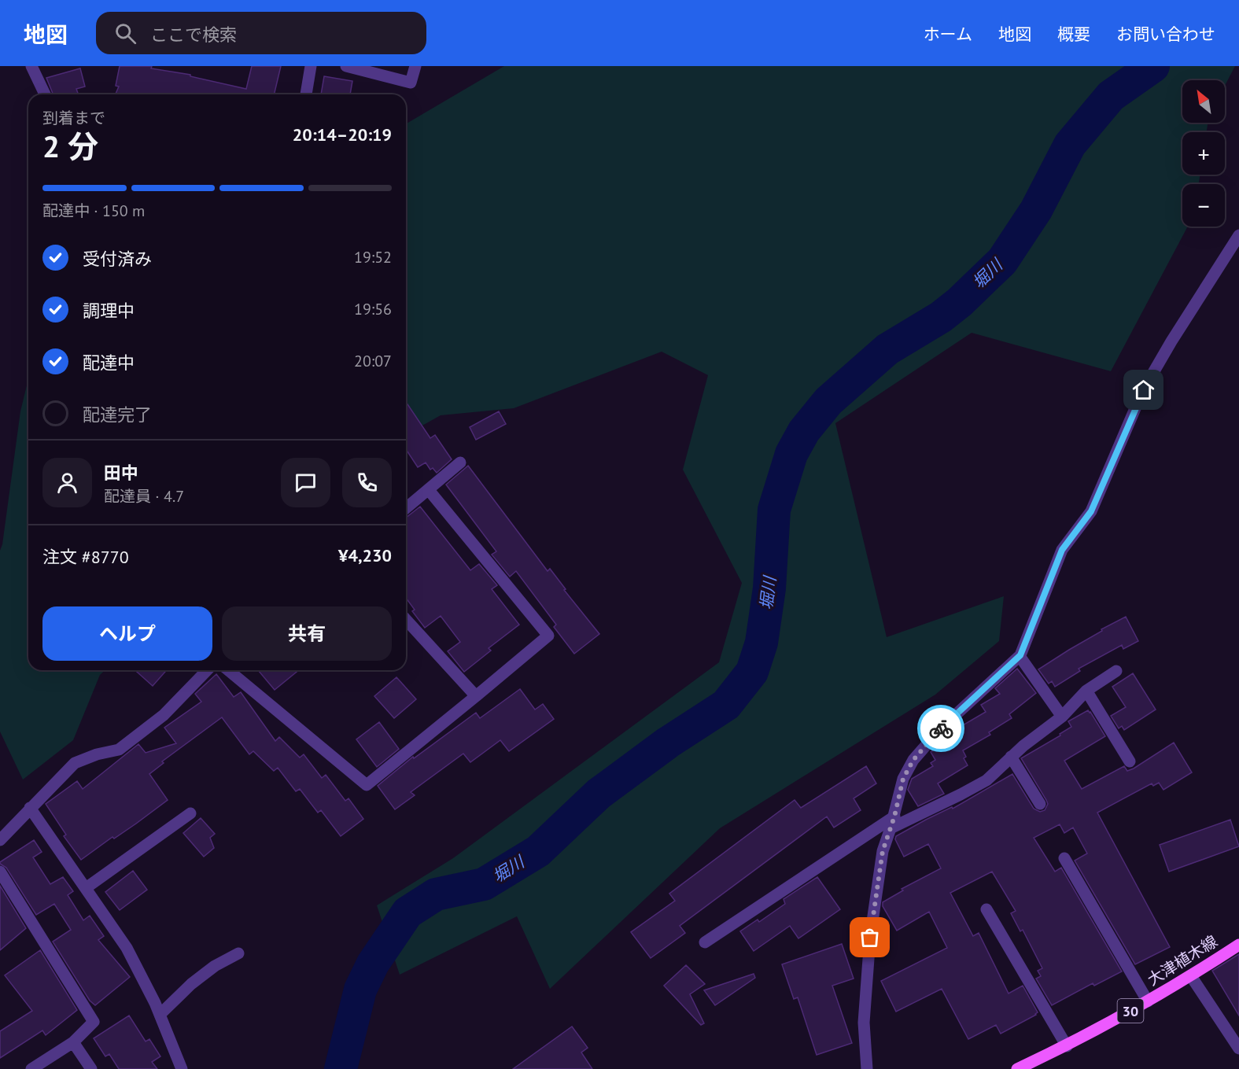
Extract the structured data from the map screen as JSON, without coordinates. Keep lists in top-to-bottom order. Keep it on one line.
{"streets":{"main road":["大津植木線","30"]},"water":["堀川"],"north":"top left","page":{"header":"地図","search":"ここで検索","nav":["ホーム","地図","概要","お問い合わせ"],"map_buttons":["+","−"],"heading":["2 分","到着まで","20:14–20:19"],"panel":["田中","配達員 · 4.7","注文 #8770","¥4,230"],"bar":"配達中 · 150 m","list":[["受付済み","19:52"],["調理中","19:56"],["配達中","20:07"],"配達完了"],"buttons":["ヘルプ","共有"]}}
